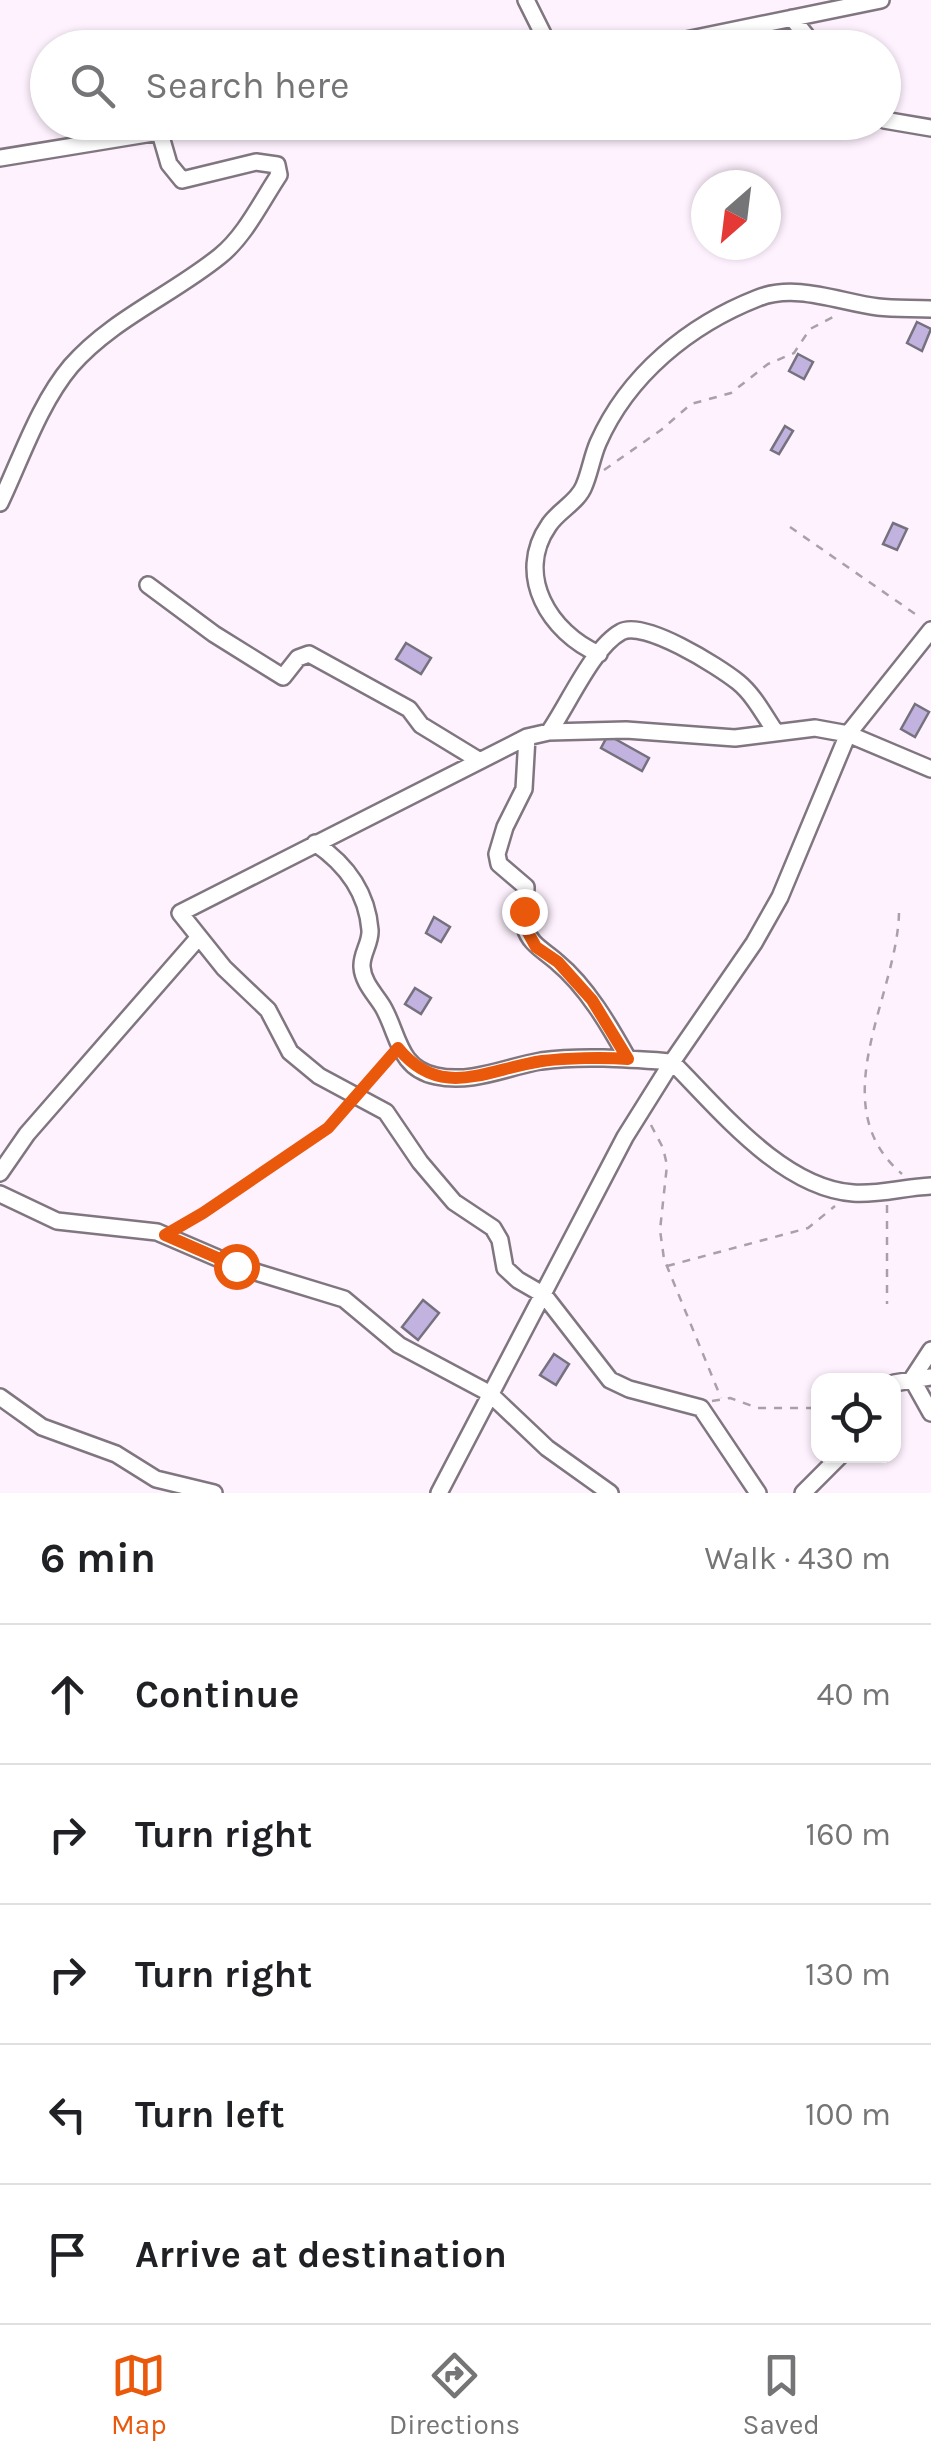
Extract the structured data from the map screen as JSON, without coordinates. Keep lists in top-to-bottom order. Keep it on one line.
{"north":"bottom left","page":{"search":"Search here","heading":["6 min","Walk · 430 m"],"list":[["Continue","40 m"],["Turn right","160 m"],["Turn right","130 m"],["Turn left","100 m"],"Arrive at destination"],"nav":["Map","Directions","Saved"]}}
